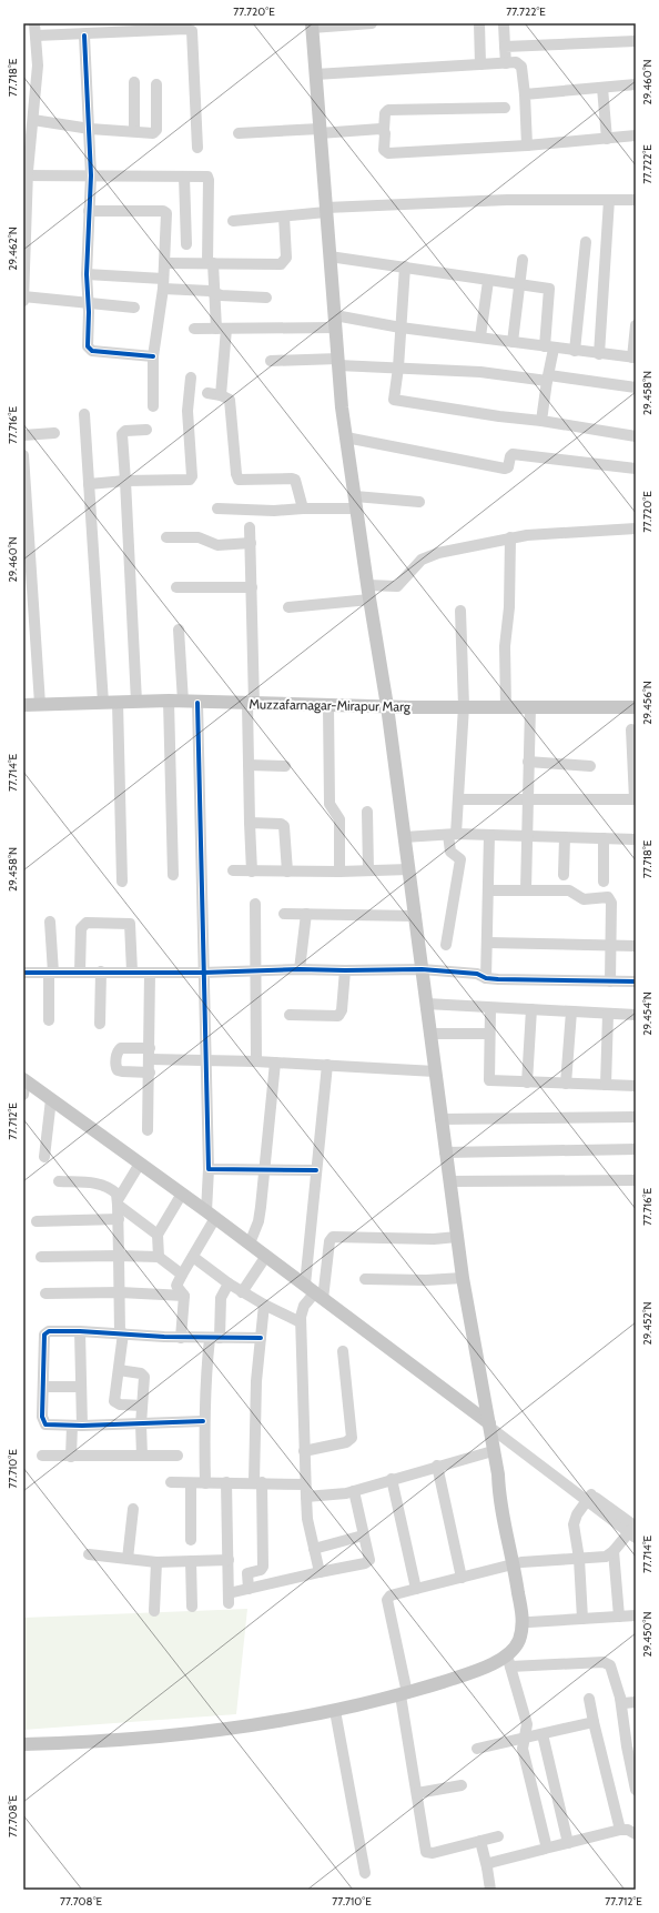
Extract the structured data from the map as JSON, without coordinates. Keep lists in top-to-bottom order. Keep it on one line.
{"streets":{"main road":["Muzzafarnagar-Mirapur Marg"]},"coordinates":["77.720°E","77.722°E","77.718°E","29.460°N","29.462°N","29.458°N","77.716°E","29.456°N","77.714°E","29.454°N","77.712°E","29.452°N","77.710°E","29.450°N","77.708°E"]}
